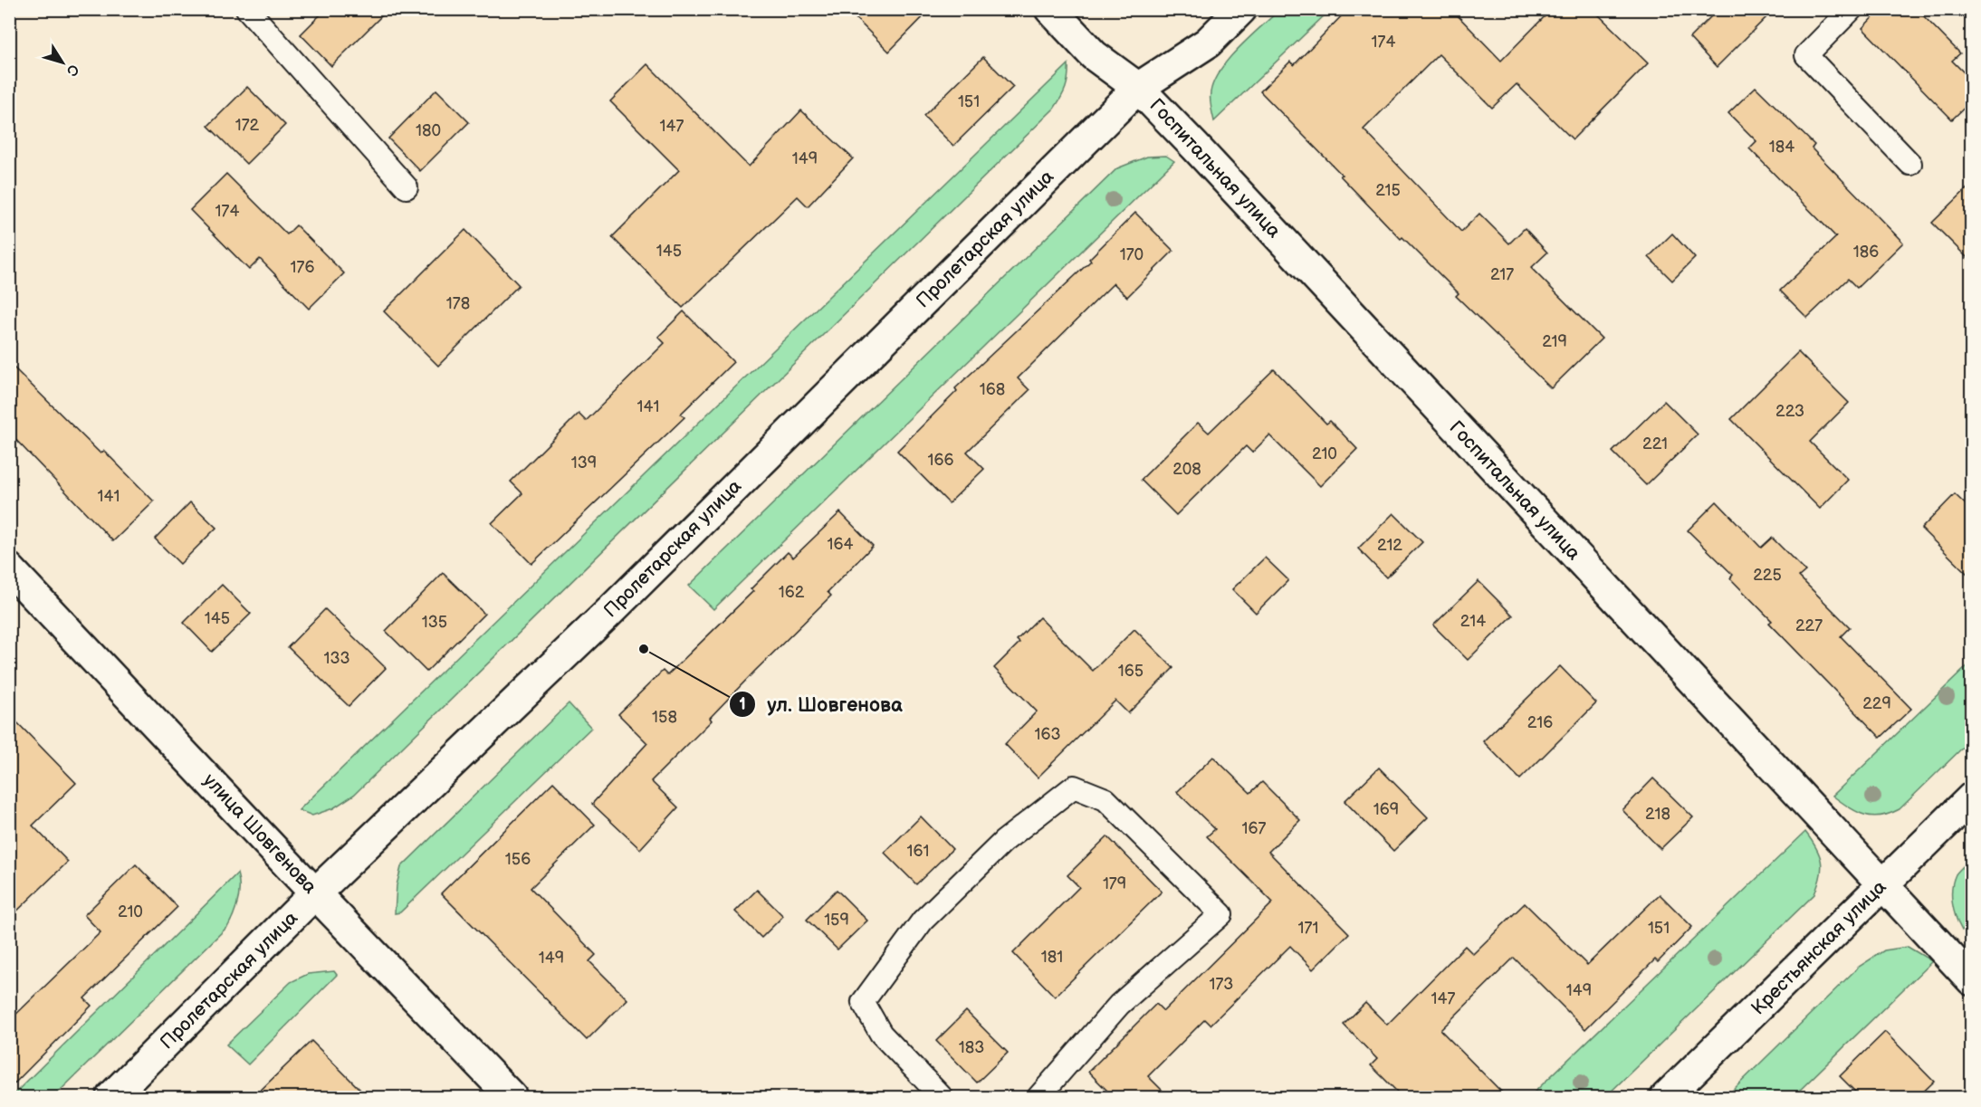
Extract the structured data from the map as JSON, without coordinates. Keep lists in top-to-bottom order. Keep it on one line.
{"streets":{"street":["Госпитальная улица","Пролетарская улица","улица Шовгенова","Крестьянская улица"]},"crossings":[["Госпитальная улица","Пролетарская улица"],["Госпитальная улица","Крестьянская улица"],["Пролетарская улица","улица Шовгенова"]],"places":["ул. Шовгенова"],"house_numbers":["174","151","172","147","180","184","149","215","174","145","186","170","176","217","178","219","168","141","223","221","210","166","139","208","141","164","212","225","162","145","214","135","227","133","165","229","158","216","163","169","218","167","161","156","179","210","159","171","151","181","149","173","149","147","183"],"north":"bottom right"}
